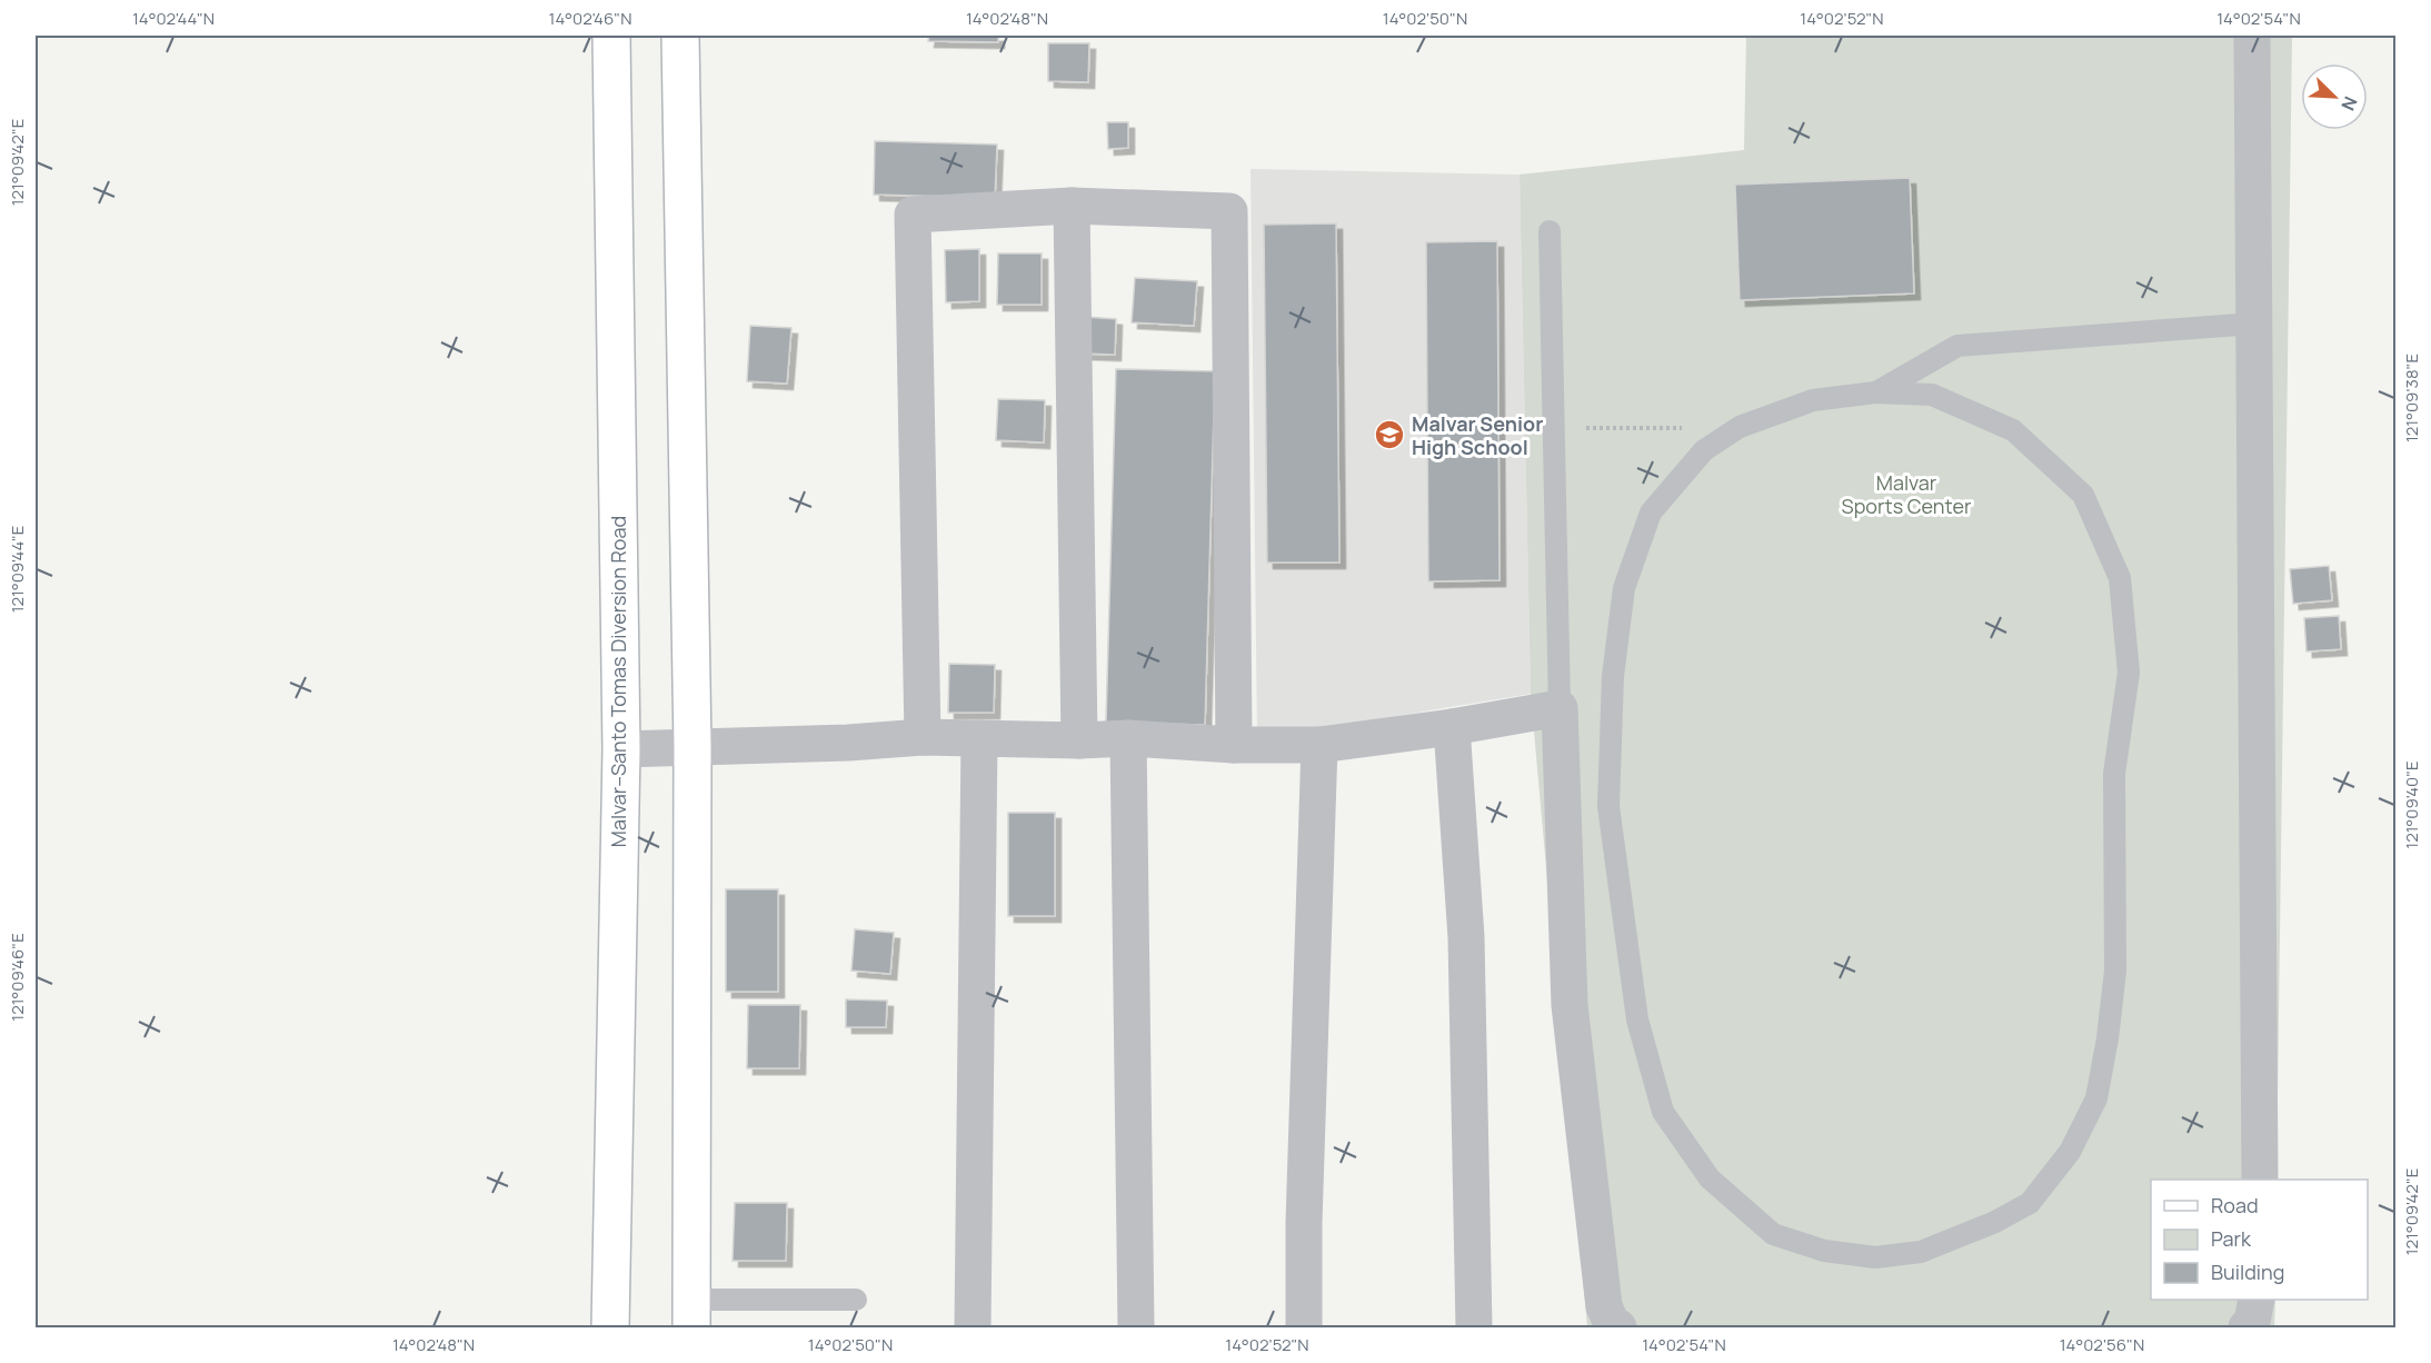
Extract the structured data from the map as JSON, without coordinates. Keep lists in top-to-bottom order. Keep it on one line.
{"streets":{"street":["Malvar–Santo Tomas Diversion Road"]},"parks":["Malvar Sports Center"],"places":{"school or university":["Malvar Senior High School"]},"legend":["Road","Park","Building"],"north":"bottom right","coordinates":["14°02'44\"N","14°02'46\"N","14°02'48\"N","14°02'50\"N","14°02'52\"N","14°02'54\"N","121°09'42\"E","121°09'38\"E","121°09'44\"E","121°09'40\"E","121°09'46\"E","14°02'56\"N"]}
